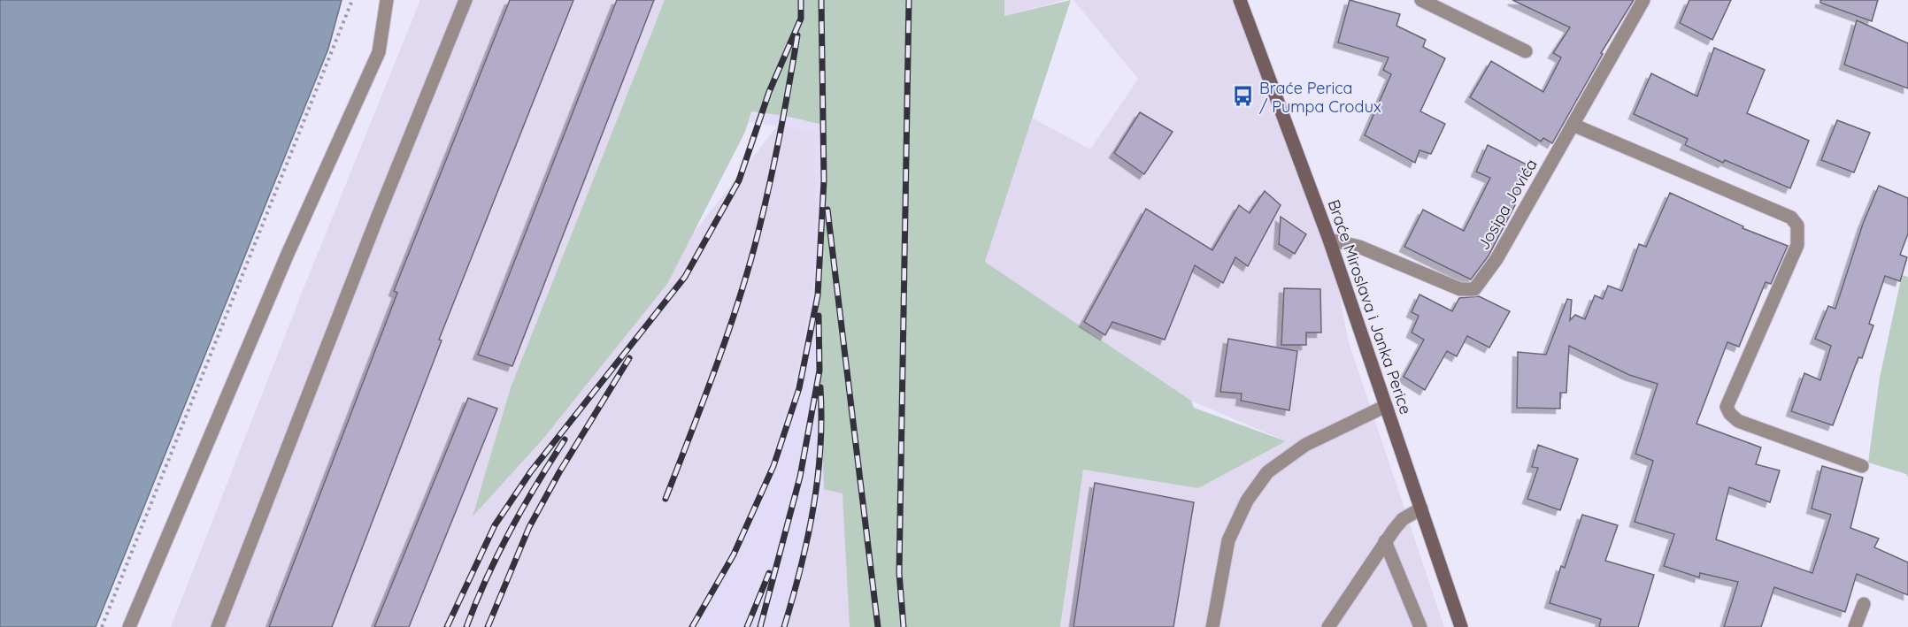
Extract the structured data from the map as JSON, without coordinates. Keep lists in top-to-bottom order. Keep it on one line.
{"streets":{"main road":["Braće Miroslava i Janka Perice"],"street":["Josipa Jovića"]},"crossings":[["Josipa Jovića","Braće Miroslava i Janka Perice"]],"places":{"bus stop":["Braće Perica / Pumpa Crodux"]}}
